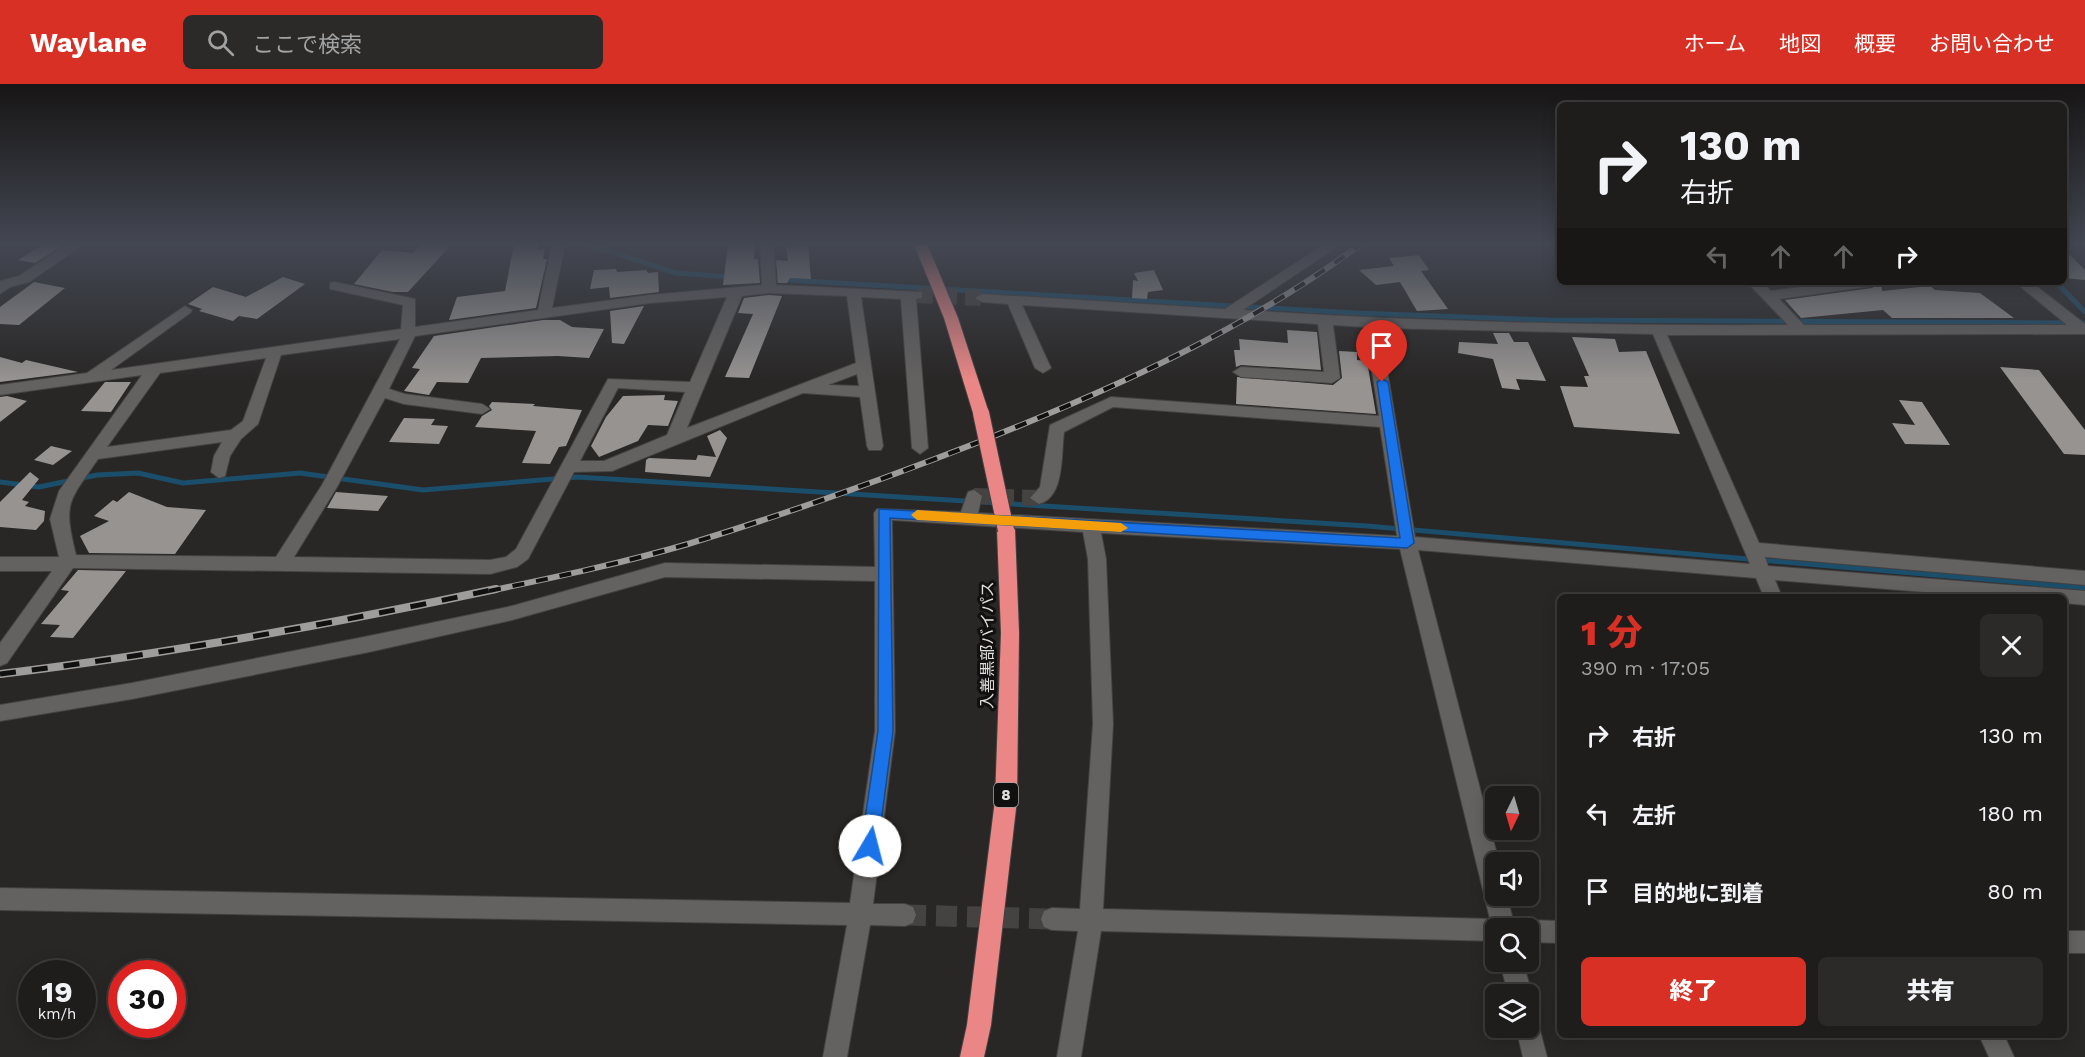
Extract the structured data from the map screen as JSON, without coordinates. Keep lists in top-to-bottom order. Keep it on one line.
{"streets":{"highway":["入善黒部バイパス","8"]},"north":"bottom","page":{"header":"Waylane","search":"ここで検索","nav":["ホーム","地図","概要","お問い合わせ"],"turn":["130 m","右折"],"heading":["1 分","390 m · 17:05"],"list":[{"name":"右折","value":"130 m"},{"name":"左折","value":"180 m"},{"name":"目的地に到着","value":"80 m"}],"buttons":["終了","共有"],"speed":"19 km/h","limit":"30"}}
